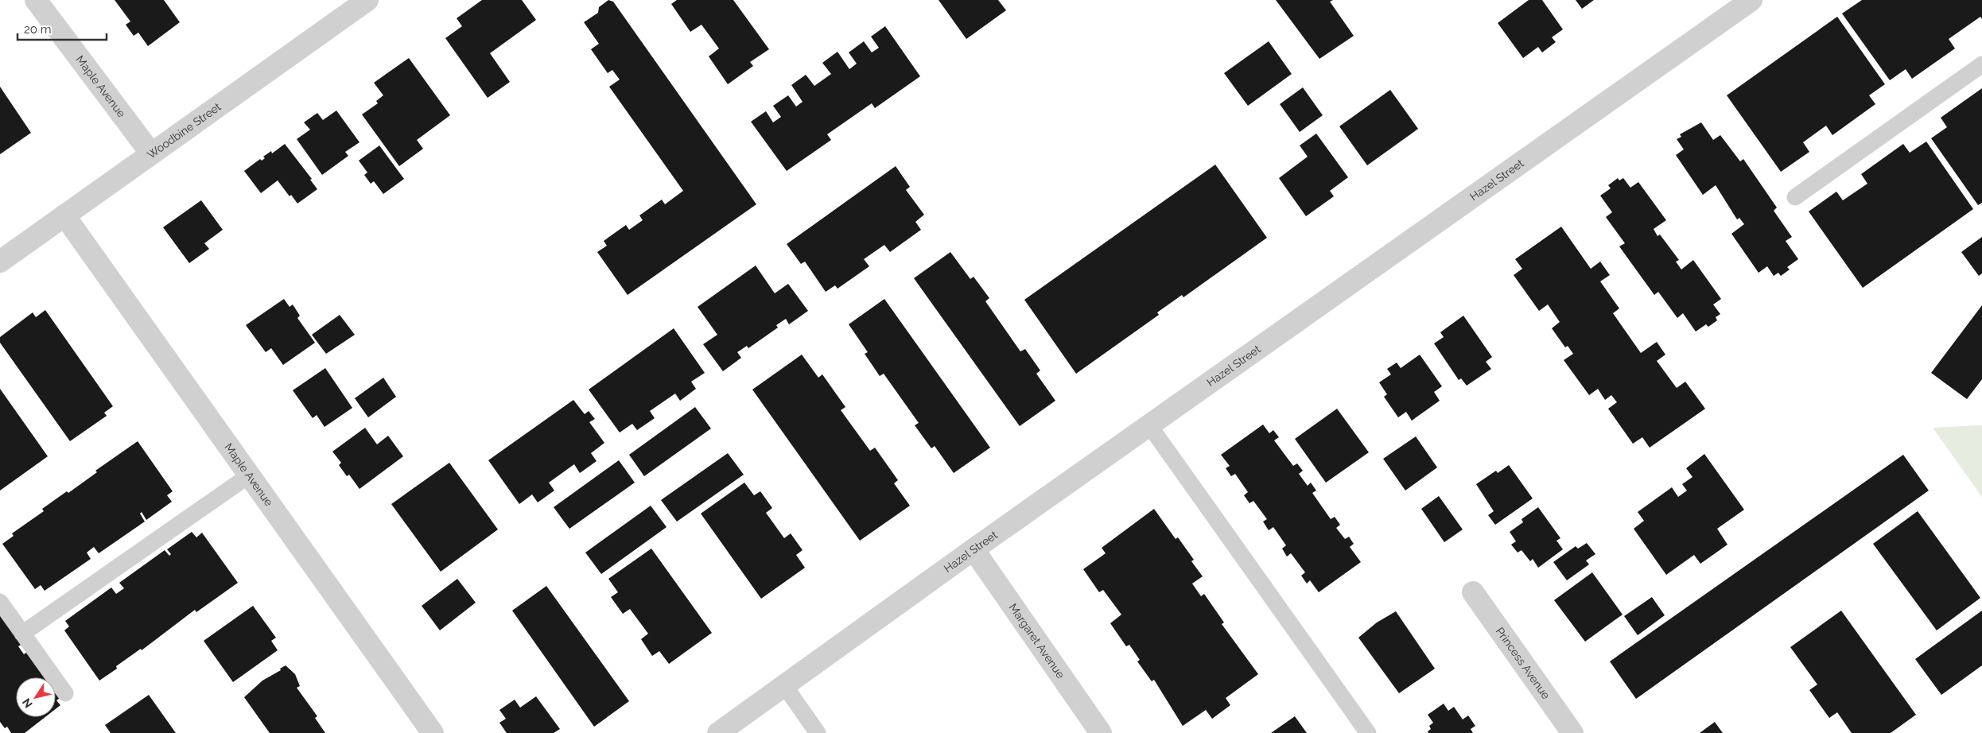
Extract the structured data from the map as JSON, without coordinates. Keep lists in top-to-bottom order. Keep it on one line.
{"streets":{"street":["Maple Avenue","Woodbine Street","Hazel Street","Margaret Avenue","Princess Avenue"]},"crossings":[["Maple Avenue","Woodbine Street"],["Hazel Street","Margaret Avenue"]],"scale_bar":"20 m","north":"bottom left"}
